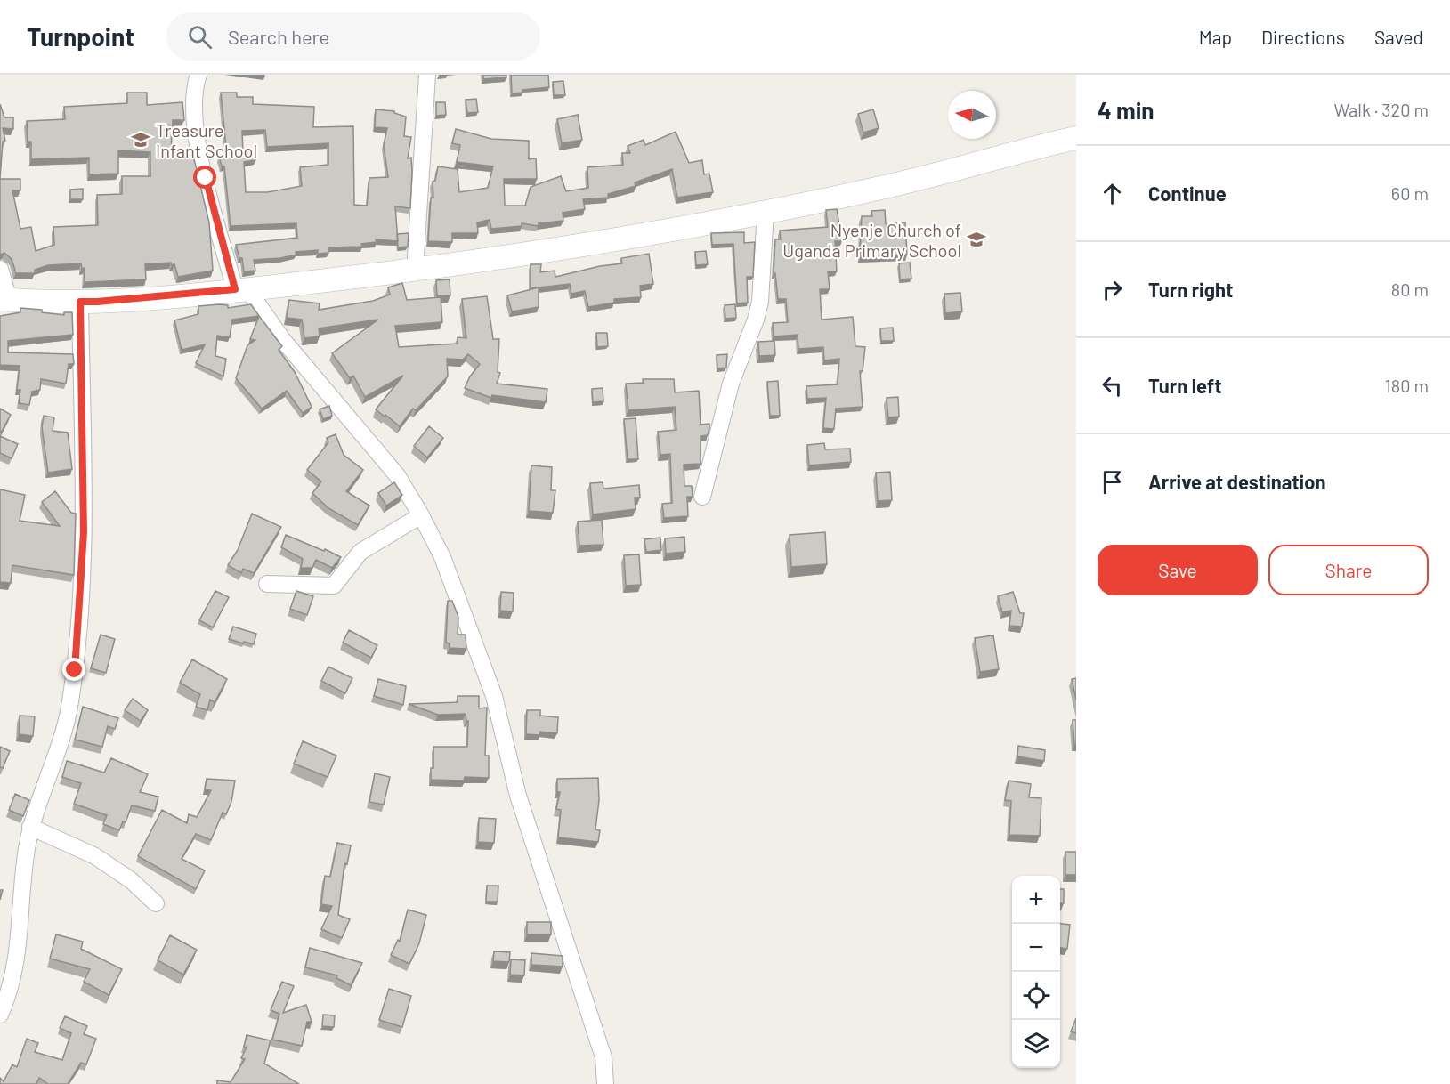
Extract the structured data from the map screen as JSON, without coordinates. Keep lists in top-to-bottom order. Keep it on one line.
{"places":{"school or university":["Treasure Infant School","Nyenje Church of Uganda Primary School"]},"north":"left","page":{"header":"Turnpoint","search":"Search here","nav":["Map","Directions","Saved"],"heading":["4 min","Walk · 320 m"],"list":[["Continue","60 m"],["Turn right","80 m"],["Turn left","180 m"],"Arrive at destination"],"buttons":["Save","Share"],"map_buttons":["+","−"]}}
